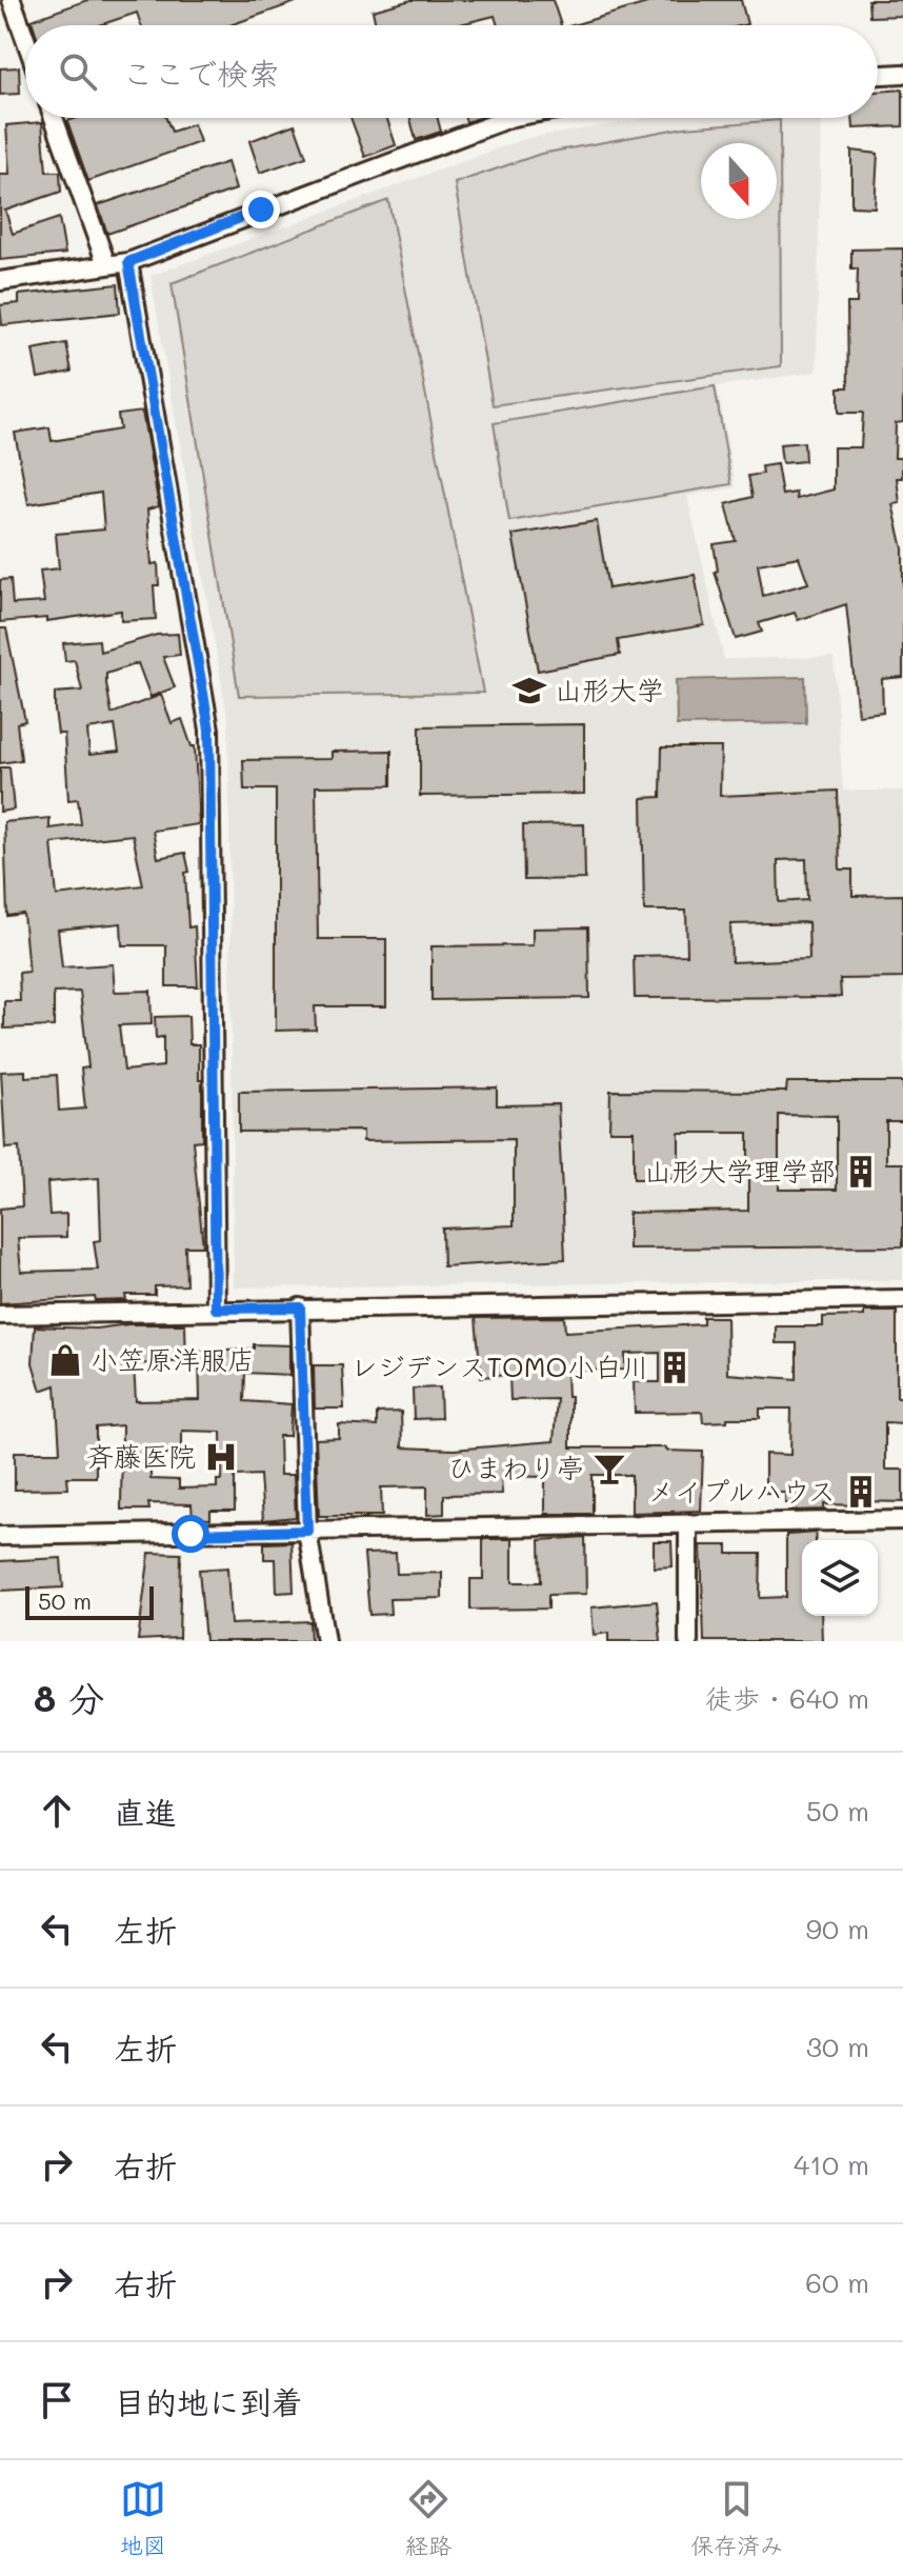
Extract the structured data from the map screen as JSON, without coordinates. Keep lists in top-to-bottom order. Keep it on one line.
{"places":{"school or university":["山形大学"],"building":["山形大学理学部","レジデンスTOMO小白川","メイプルハウス"],"shop":["小笠原洋服店"],"hospital":["斉藤医院"],"bar":["ひまわり亭"]},"scale_bar":"50 m","north":"bottom","page":{"search":"ここで検索","scale":"50 m","heading":["8 分","徒歩 · 640 m"],"list":[["直進","50 m"],["左折","90 m"],["左折","30 m"],["右折","410 m"],["右折","60 m"],"目的地に到着"],"nav":["地図","経路","保存済み"]}}
